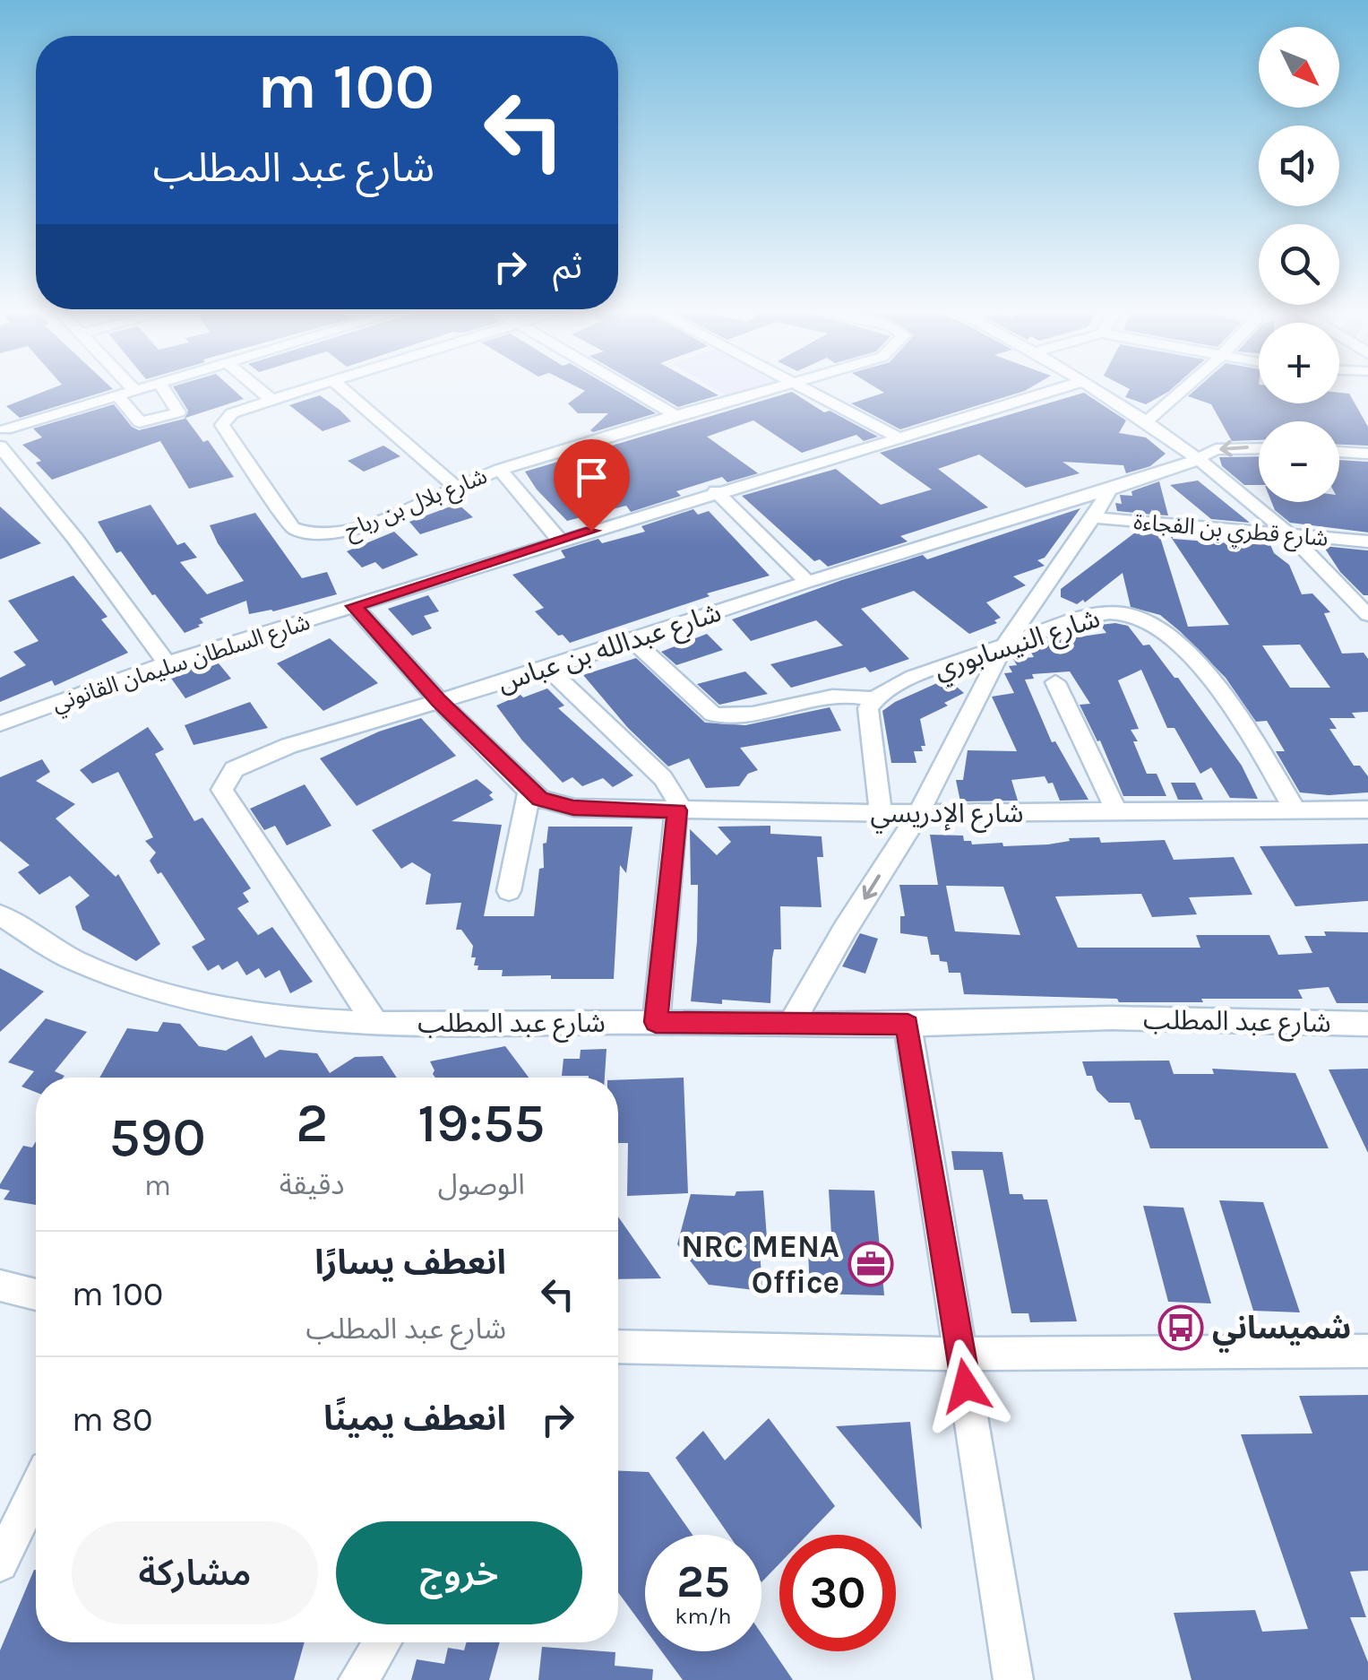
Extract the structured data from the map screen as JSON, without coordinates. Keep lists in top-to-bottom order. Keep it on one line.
{"streets":{"street":["شارع بلال بن رباح","شارع قطري بن الفجاءة","شارع النيسابوري","شارع عبدالله بن عباس","شارع السلطان سليمان القانوني","شارع الإدريسي","شارع عبد المطلب"]},"crossings":[["شارع النيسابوري","شارع الإدريسي"],["شارع عبدالله بن عباس","شارع الإدريسي"],["شارع عبدالله بن عباس","شارع عبد المطلب"],["شارع السلطان سليمان القانوني","شارع الإدريسي"]],"places":{"office":["NRC MENA Office"],"bus stop":["شميساني"]},"north":"bottom right","page":{"map_buttons":["+","−"],"turn":["100 m","شارع عبد المطلب"],"then":"ثم","eta":["19:55","الوصول","2","دقيقة","590","m"],"list":[{"name":"انعطف يسارًا","note":"شارع عبد المطلب","value":"100 m"},{"name":"انعطف يمينًا","value":"80 m"}],"buttons":["خروج","مشاركة"],"speed":"25 km/h","limit":"30"}}
